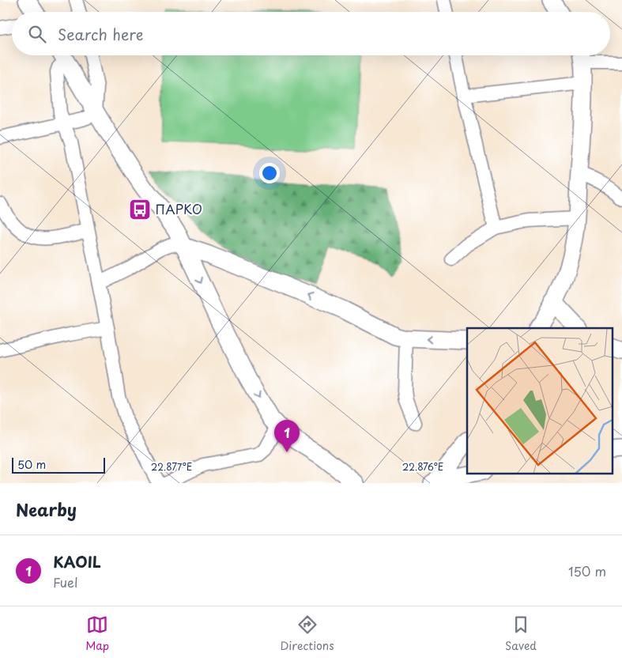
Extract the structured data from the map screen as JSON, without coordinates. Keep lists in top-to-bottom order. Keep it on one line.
{"places":{"bus stop":["ΠΑΡΚΟ"]},"scale_bar":"50 m","page":{"search":"Search here","pins":"1","scale":"50 m","heading":"Nearby","list":[{"mark":"1","name":"KAOIL","note":"Fuel","value":"150 m"}],"nav":["Map","Directions","Saved"]},"coordinates":["22.877°E","22.876°E"]}
